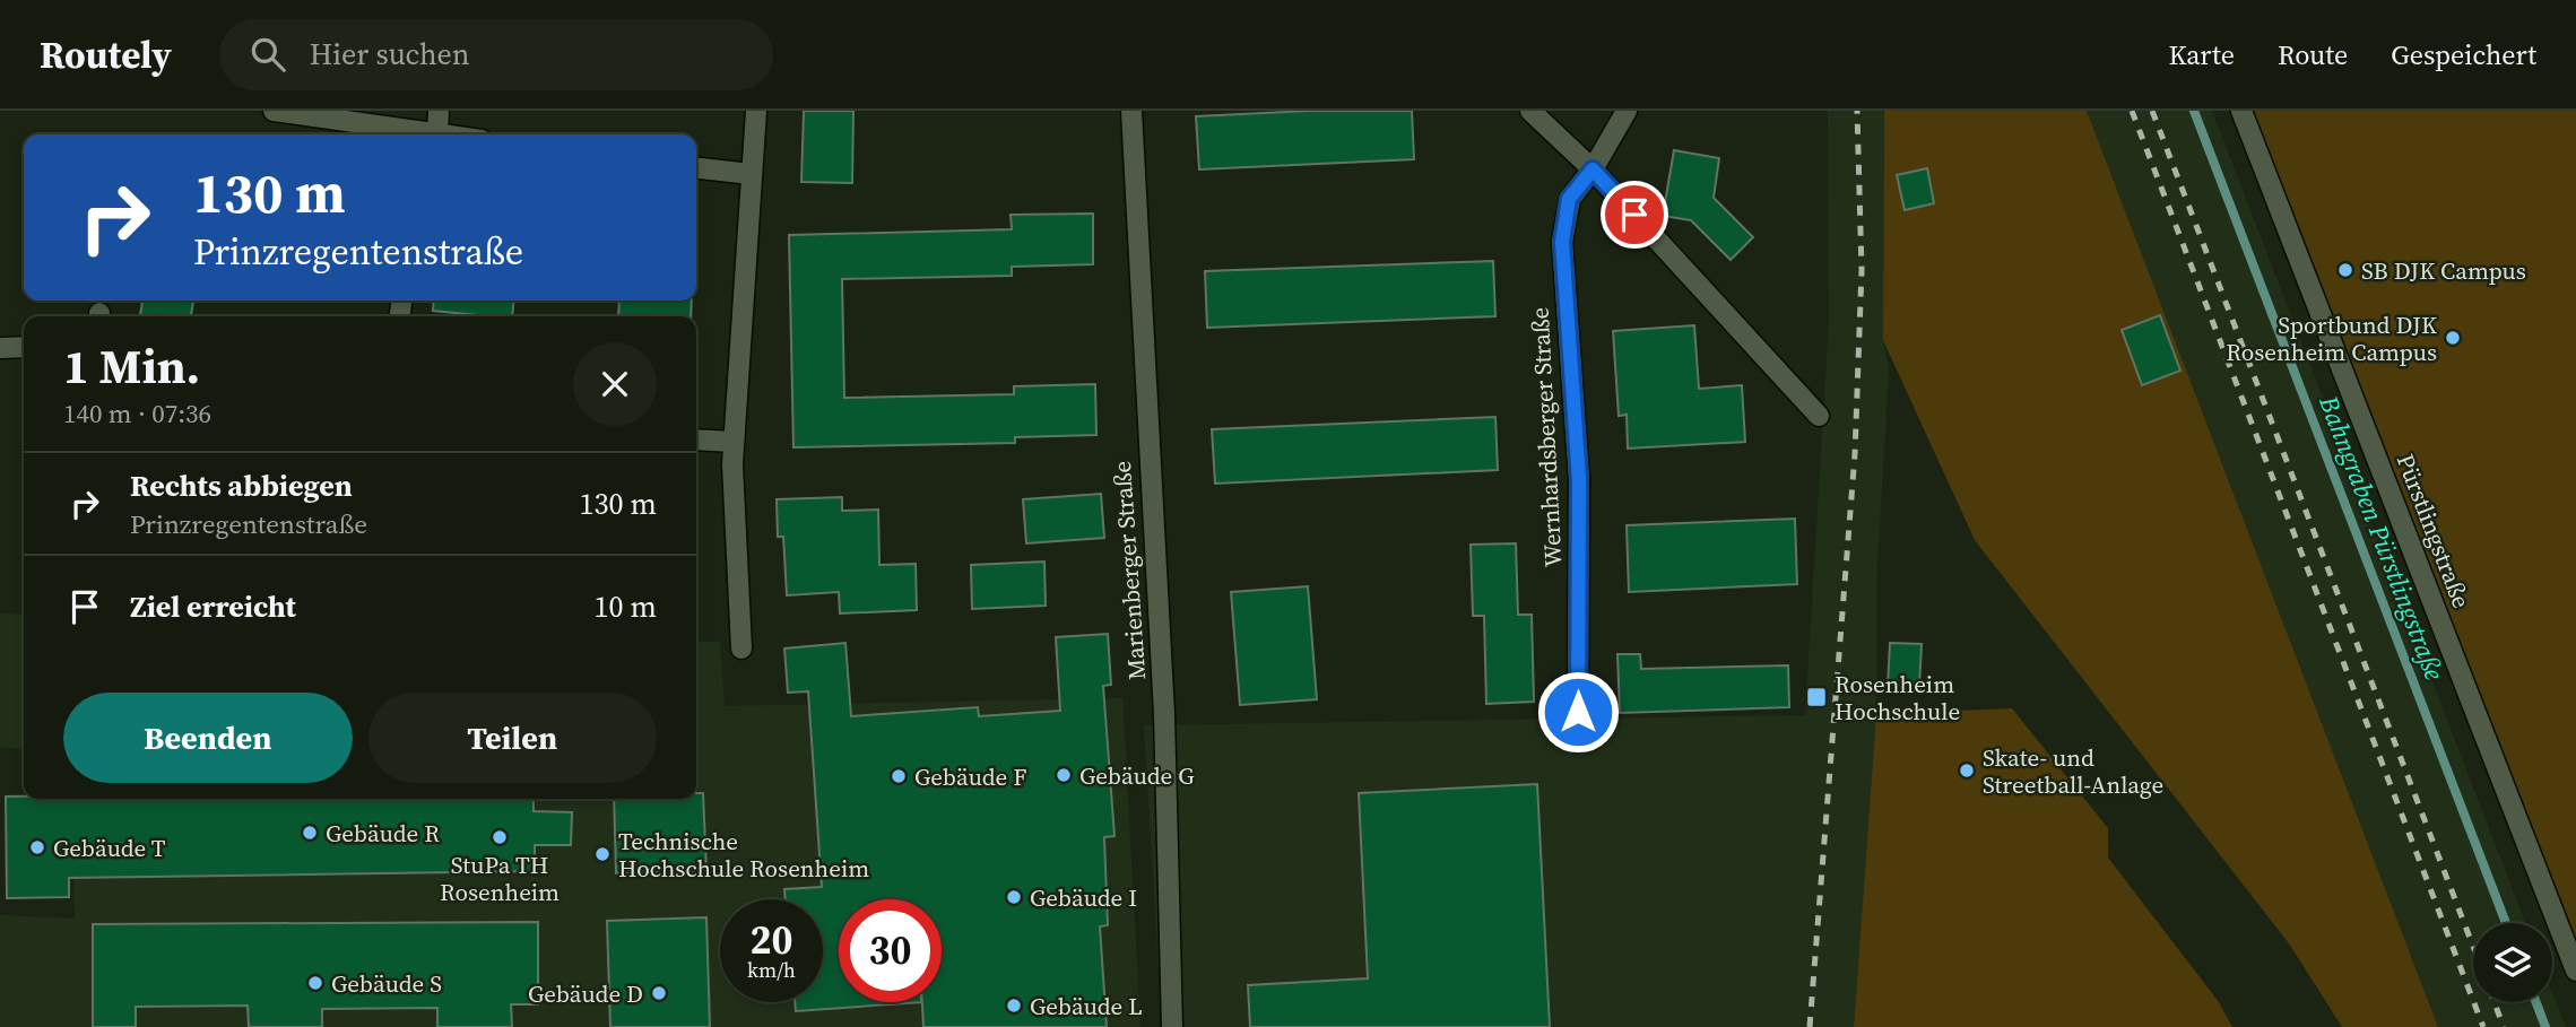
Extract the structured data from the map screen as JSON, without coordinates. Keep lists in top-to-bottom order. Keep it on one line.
{"streets":{"street":["Wernhardsberger Straße","Pürstlingstraße","Marienberger Straße"]},"water":["Bahngraben Pürstlingstraße"],"places":{"other":["SB DJK Campus","Sportbund DJK Rosenheim Campus","Skate- und Streetball-Anlage","Gebäude G","Gebäude F","Gebäude R","StuPa TH Rosenheim","Gebäude T","Technische Hochschule Rosenheim","Gebäude I","Gebäude S","Gebäude D","Gebäude L"],"transit":["Rosenheim Hochschule"]},"page":{"header":"Routely","search":"Hier suchen","nav":["Karte","Route","Gespeichert"],"turn":["130 m","Prinzregentenstraße"],"heading":["1 Min.","140 m · 07:36"],"list":[{"name":"Rechts abbiegen","note":"Prinzregentenstraße","value":"130 m"},{"name":"Ziel erreicht","value":"10 m"}],"buttons":["Beenden","Teilen"],"speed":"20 km/h","limit":"30"}}
